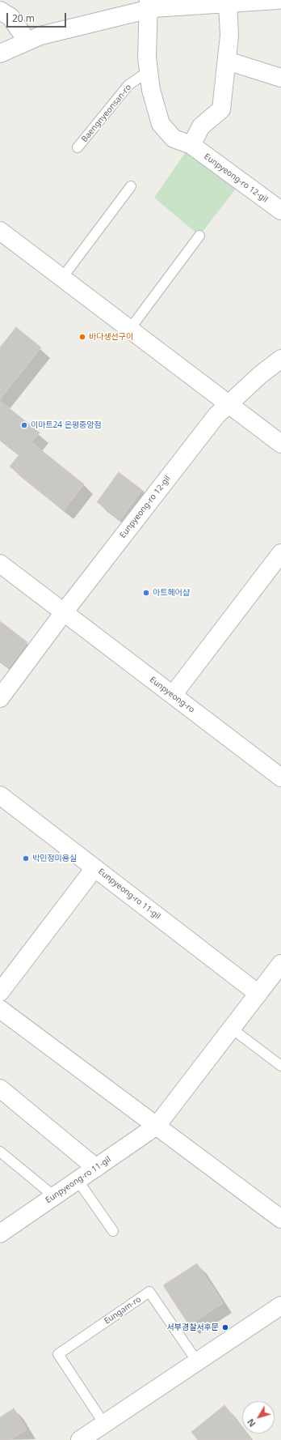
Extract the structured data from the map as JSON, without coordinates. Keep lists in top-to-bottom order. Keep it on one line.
{"streets":{"street":["Eunpyeong-ro 12-gil","Eunpyeong-ro","Eunpyeong-ro 11-gil"],"lane":["Baengnyeonsan-ro","Eungam-ro"]},"crossings":[["Baengnyeonsan-ro","Eunpyeong-ro 12-gil"],["Eunpyeong-ro 12-gil","Eunpyeong-ro"]],"places":["바다생선구이","이마트24 은평중앙점","아트헤어샵","박민정미용실","서부경찰서후문"],"scale_bar":"20 m","north":"bottom left"}
